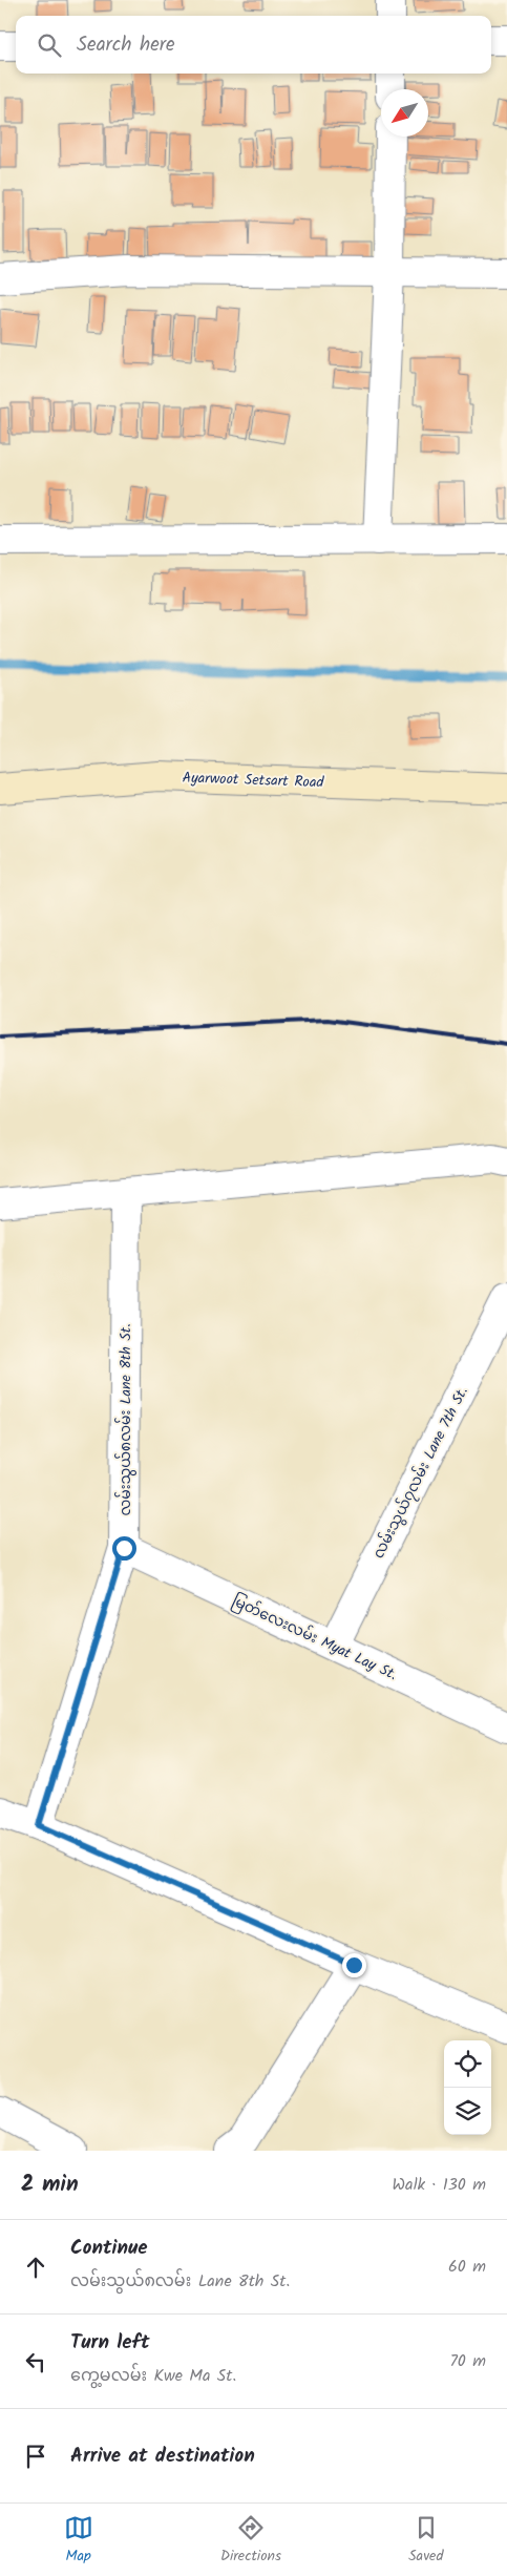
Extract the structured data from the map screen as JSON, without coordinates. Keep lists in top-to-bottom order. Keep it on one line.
{"streets":{"main road":["Ayarwoot Setsart Road"],"street":["လမ်းသွယ်၈လမ်း Lane 8th St.","လမ်းသွယ်၇လမ်း Lane 7th St.","မြတ်လေးလမ်း Myat Lay St."]},"crossings":[["လမ်းသွယ်၈လမ်း Lane 8th St.","မြတ်လေးလမ်း Myat Lay St."],["လမ်းသွယ်၇လမ်း Lane 7th St.","မြတ်လေးလမ်း Myat Lay St."]],"north":"bottom left","page":{"search":"Search here","heading":["2 min","Walk · 130 m"],"list":[["Continue","လမ်းသွယ်၈လမ်း Lane 8th St.","60 m"],["Turn left","ကွေ့မလမ်း Kwe Ma St.","70 m"],"Arrive at destination"],"nav":["Map","Directions","Saved"]}}
